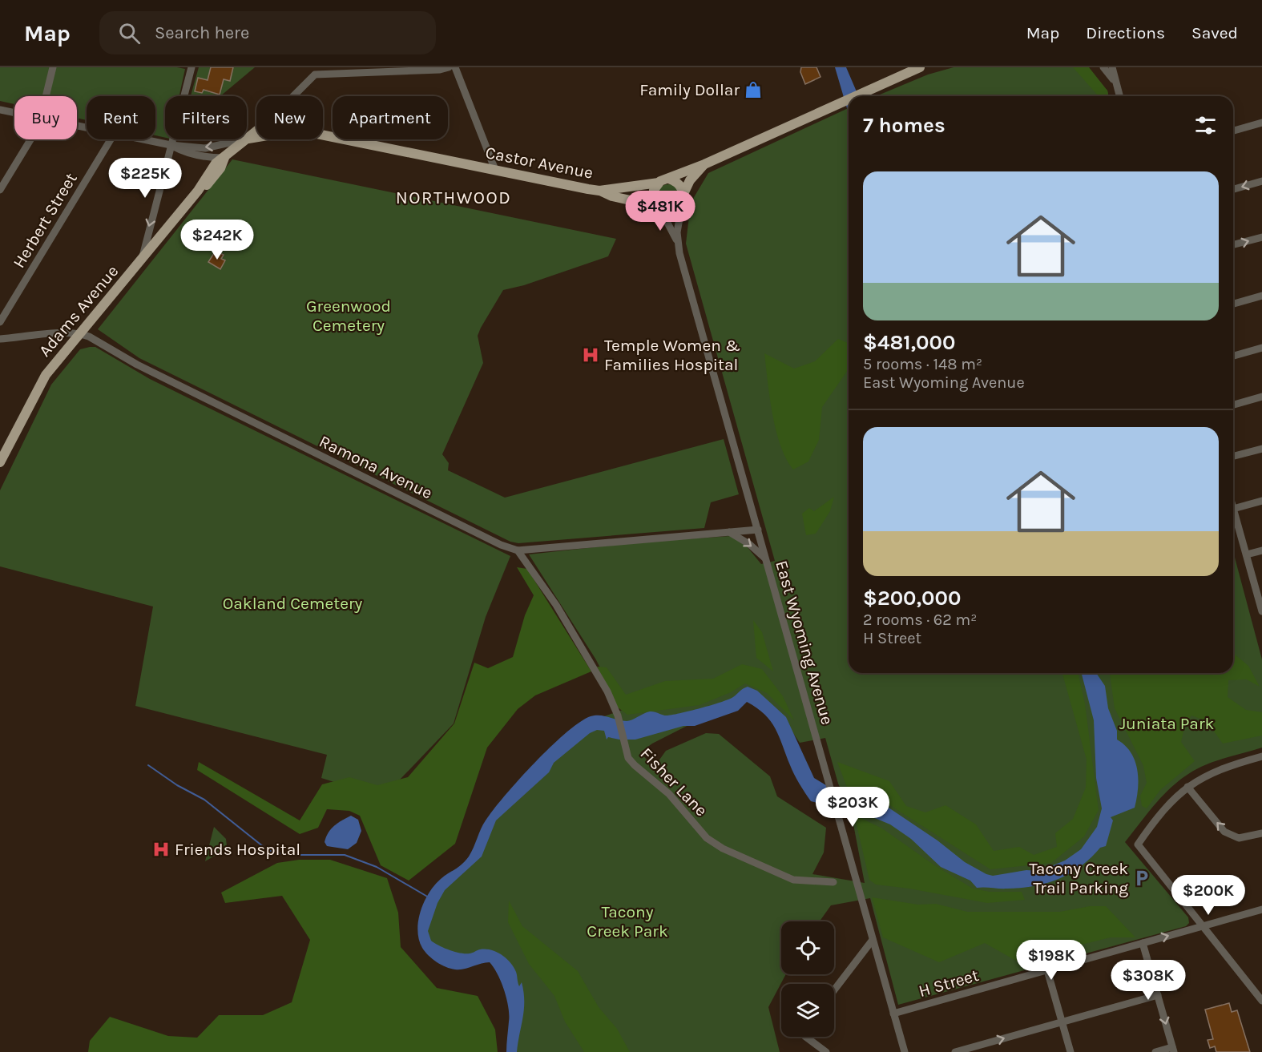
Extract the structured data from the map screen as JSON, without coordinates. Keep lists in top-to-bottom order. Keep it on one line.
{"streets":{"main road":["Castor Avenue","Adams Avenue"],"street":["Herbert Street","Ramona Avenue","East Wyoming Avenue","Fisher Lane","H Street"]},"crossings":[["Castor Avenue","Adams Avenue"],["Castor Avenue","East Wyoming Avenue"],["Adams Avenue","Ramona Avenue"],["Ramona Avenue","East Wyoming Avenue"],["Ramona Avenue","Fisher Lane"],["East Wyoming Avenue","H Street"]],"districts":["NORTHWOOD"],"parks":["Greenwood Cemetery","Oakland Cemetery","Juniata Park","Tacony Creek Park"],"places":{"shop":["Family Dollar"],"hospital":["Temple Women & Families Hospital","Friends Hospital"],"parking":["Tacony Creek Trail Parking"]},"page":{"header":"Map","search":"Search here","nav":["Map","Directions","Saved"],"chip":["Buy","Rent","Filters","New","Apartment"],"heading":"7 homes","list":[{"name":"$481,000","note":"5 rooms · 148 m² · East Wyoming Avenue"},{"name":"$200,000","note":"2 rooms · 62 m² · H Street"}],"price":["$225K","$481K","$242K","$203K","$200K","$198K","$308K"]}}
